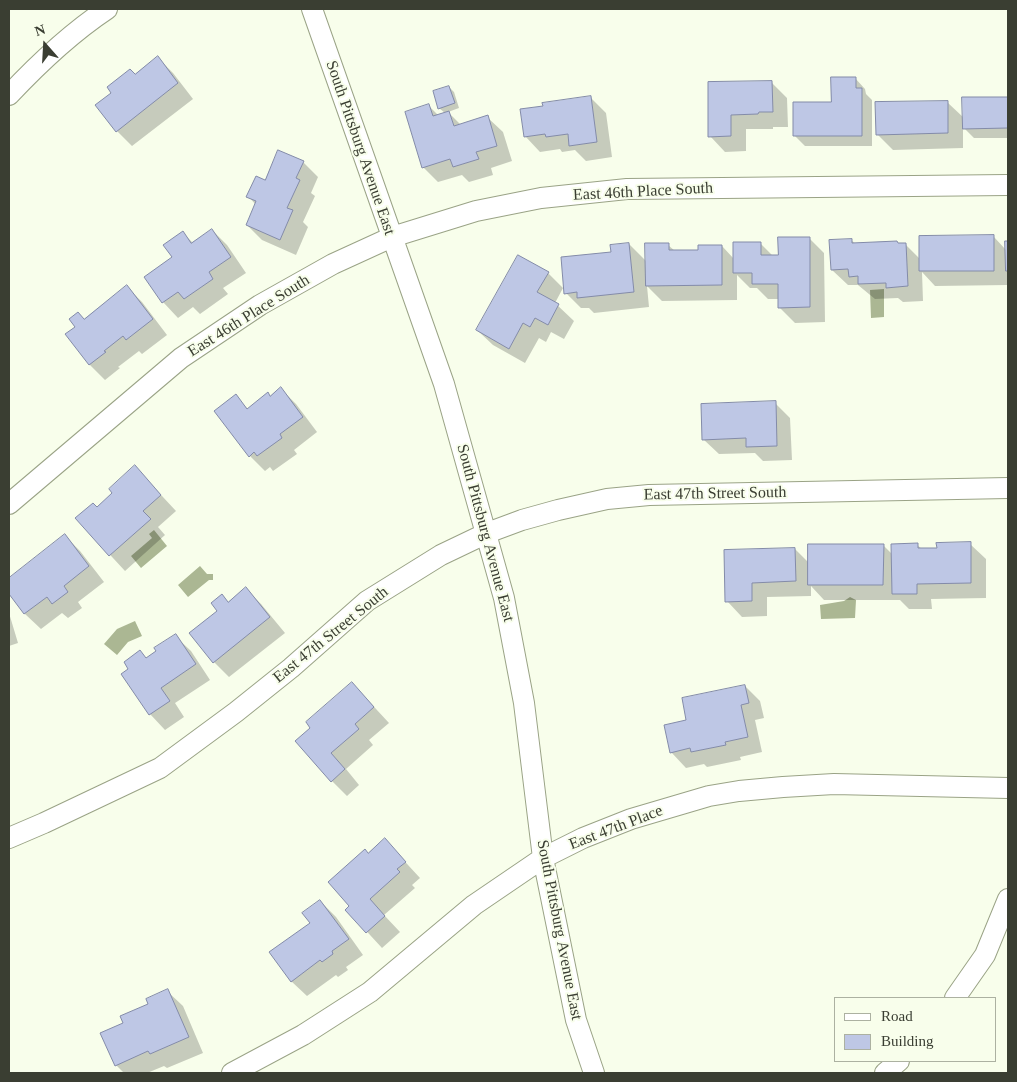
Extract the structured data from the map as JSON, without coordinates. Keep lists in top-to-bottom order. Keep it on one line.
{"streets":{"street":["South Pittsburg Avenue East","East 46th Place South","East 47th Street South","East 47th Place"]},"crossings":[["South Pittsburg Avenue East","East 46th Place South"],["South Pittsburg Avenue East","East 47th Street South"],["South Pittsburg Avenue East","East 47th Place"]],"legend":["Road","Building"],"north":"top"}
